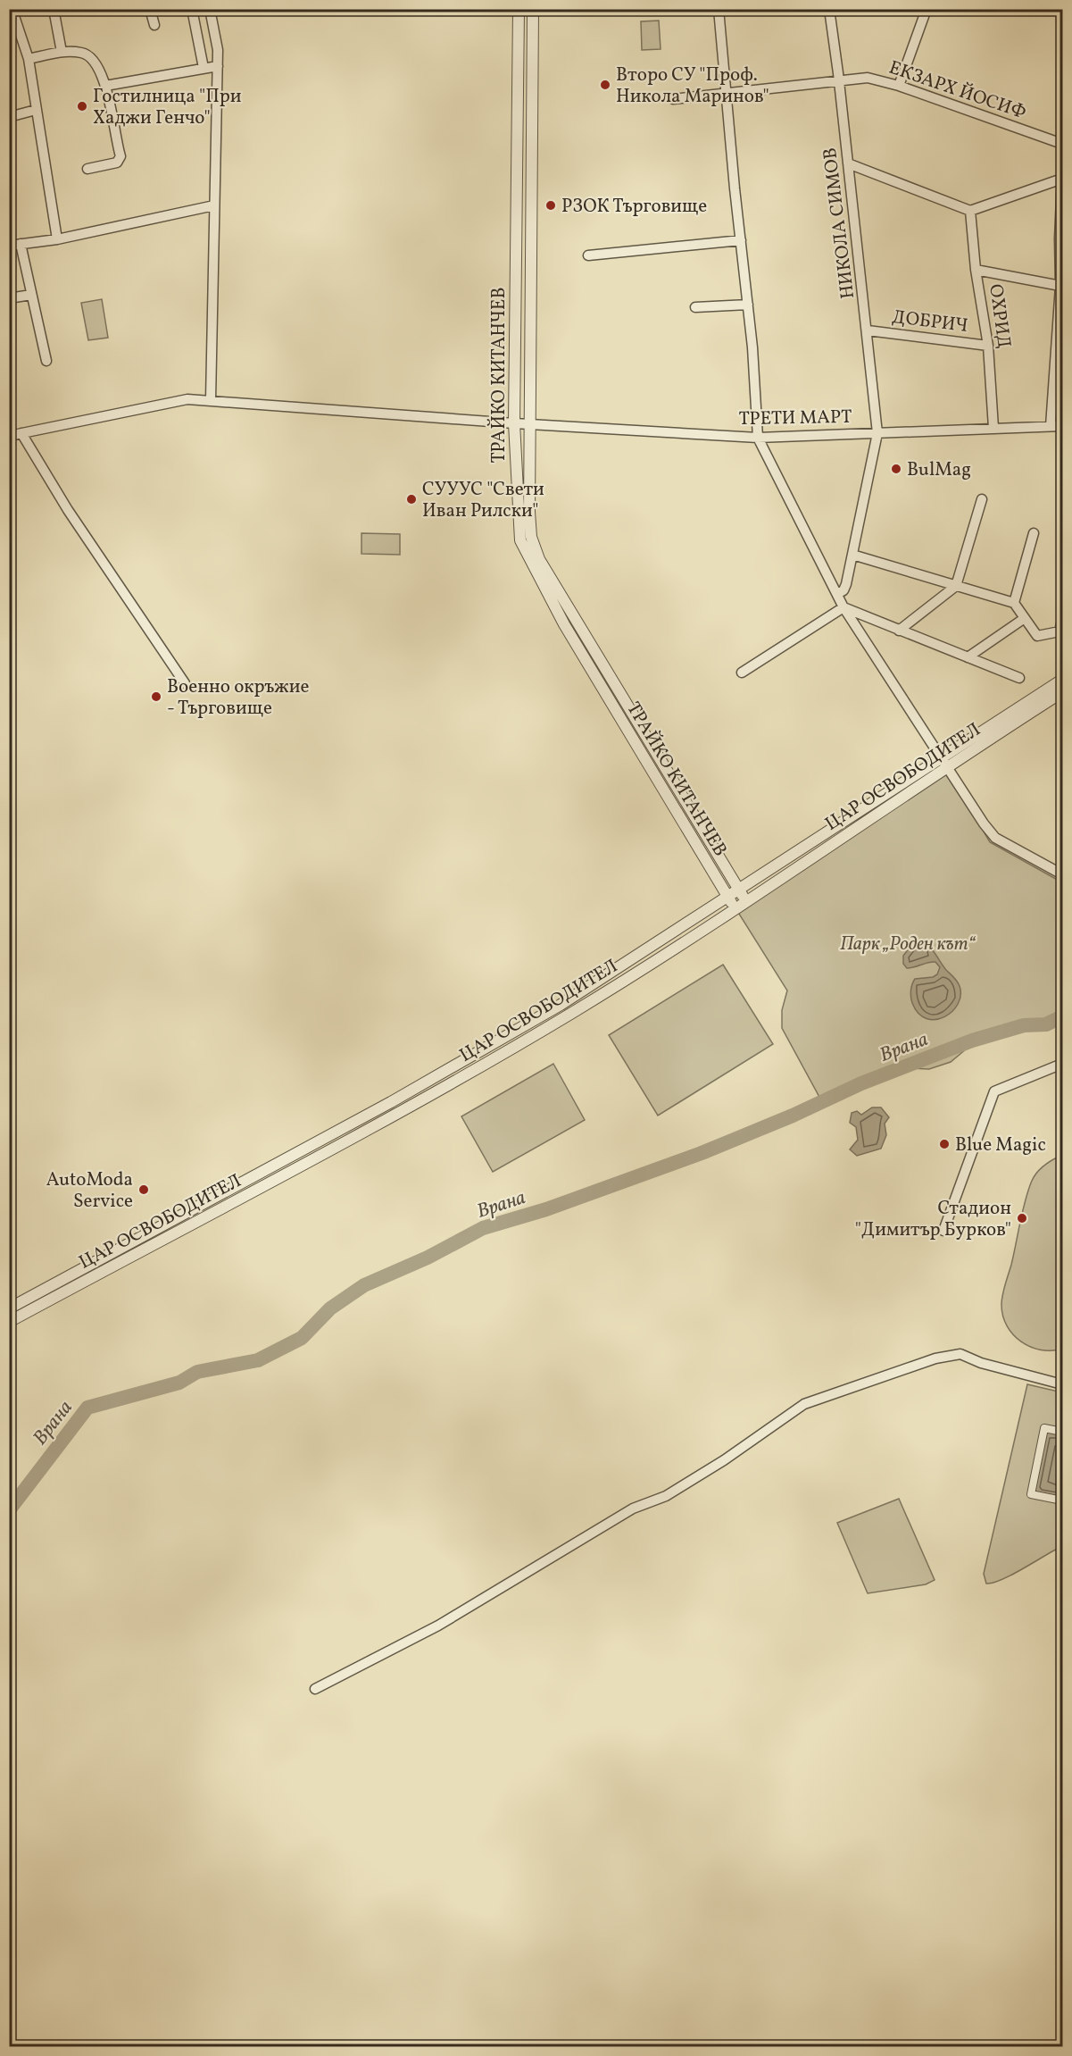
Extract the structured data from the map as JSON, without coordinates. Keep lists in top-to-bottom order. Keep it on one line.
{"streets":{"street":["ЕКЗАРХ ЙОСИФ","НИКОЛА СИМОВ","ОХРИД","ДОБРИЧ","ТРАЙКО КИТАНЧЕВ","ТРЕТИ МАРТ","ЦАР ОСВОБОДИТЕЛ"]},"crossings":[["ЕКЗАРХ ЙОСИФ","НИКОЛА СИМОВ"],["НИКОЛА СИМОВ","ДОБРИЧ"],["НИКОЛА СИМОВ","ТРЕТИ МАРТ"],["ОХРИД","ДОБРИЧ"],["ОХРИД","ТРЕТИ МАРТ"],["ТРАЙКО КИТАНЧЕВ","ТРЕТИ МАРТ"],["ТРАЙКО КИТАНЧЕВ","ЦАР ОСВОБОДИТЕЛ"]],"water":["Врана"],"parks":["Парк „Роден кът“"],"places":["Второ СУ \"Проф. Никола Маринов\"","Гостилница \"При Хаджи Генчо\"","РЗОК Търговище","BulMag","СУУУС \"Свети Иван Рилски\"","Военно окръжие - Търговище","Blue Magic","AutoModa Service","Стадион \"Димитър Бурков\""]}
